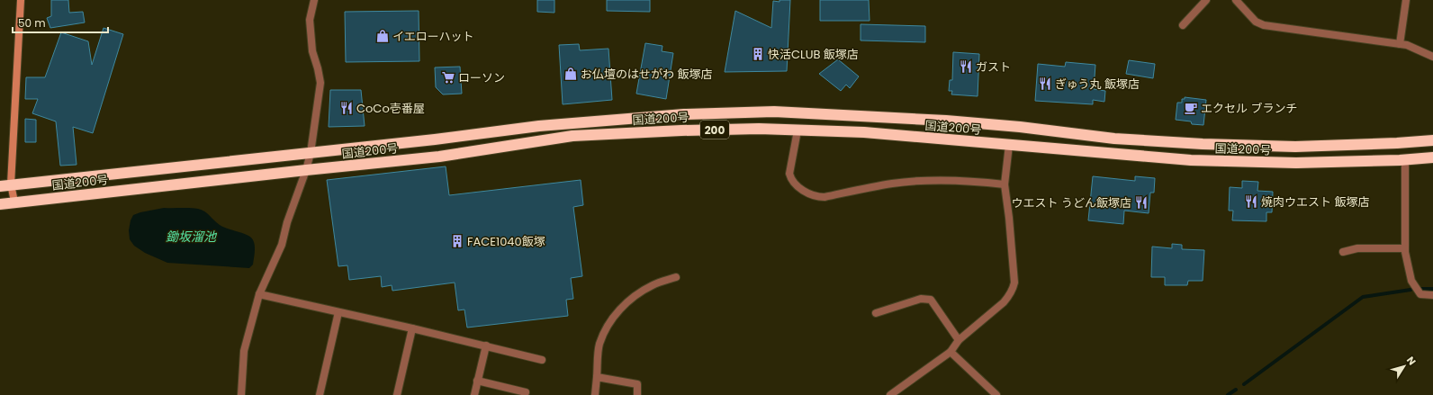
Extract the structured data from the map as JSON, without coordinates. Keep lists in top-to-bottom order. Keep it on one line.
{"streets":{"highway":["国道200号","200"]},"water":["鋤坂溜池"],"places":{"shop":["イエローハット","お仏壇のはせがわ 飯塚店"],"building":["快活CLUB 飯塚店","FACE1040飯塚"],"restaurant":["ガスト","ぎゅう丸 飯塚店","CoCo壱番屋","焼肉ウエスト 飯塚店","ウエスト うどん飯塚店"],"supermarket":["ローソン"],"cafe":["エクセル ブランチ"]},"scale_bar":"50 m","north":"top right"}
